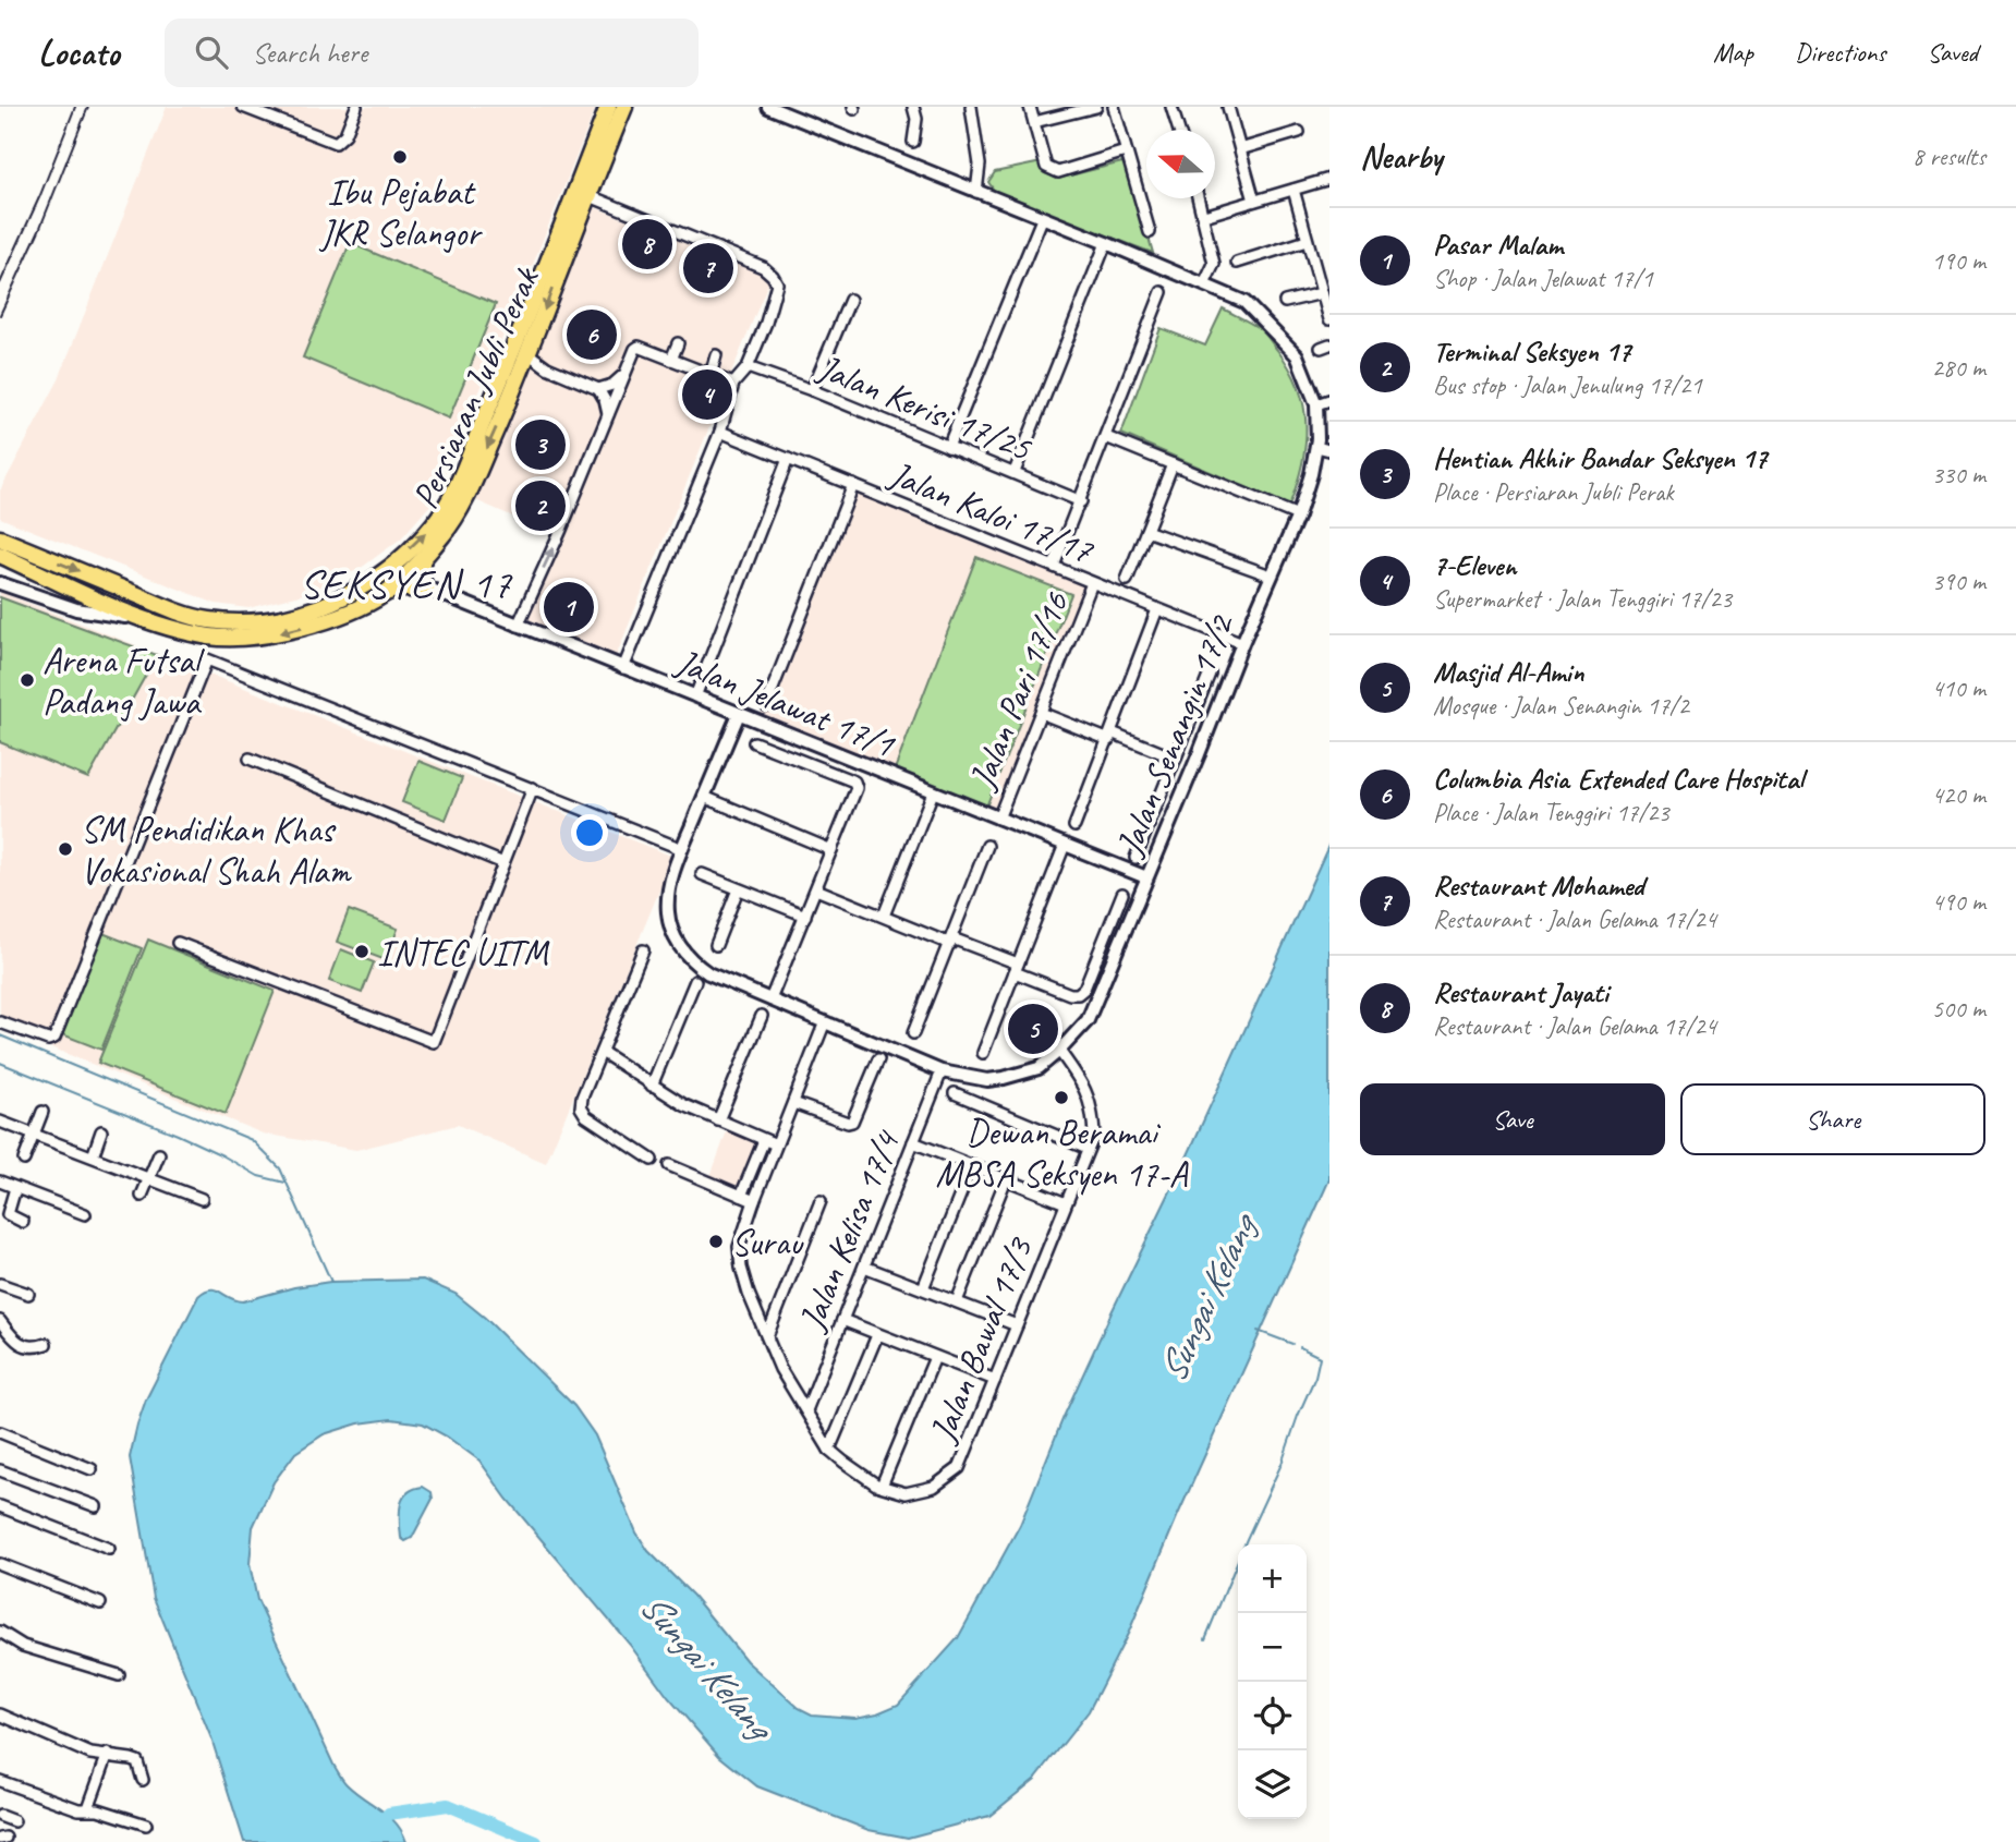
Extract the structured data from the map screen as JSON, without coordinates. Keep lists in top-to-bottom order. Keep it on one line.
{"streets":{"main road":["Persiaran Jubli Perak"],"street":["Jalan Kerisi 17/25","Jalan Kaloi 17/17","Jalan Pari 17/16","Jalan Jelawat 17/1","Jalan Senangin 17/2","Jalan Kelisa 17/4","Jalan Bawal 17/3"]},"crossings":[["Persiaran Jubli Perak","Jalan Jelawat 17/1"],["Jalan Kaloi 17/17","Jalan Pari 17/16"],["Jalan Kaloi 17/17","Jalan Senangin 17/2"],["Jalan Pari 17/16","Jalan Jelawat 17/1"],["Jalan Jelawat 17/1","Jalan Senangin 17/2"],["Jalan Senangin 17/2","Jalan Kelisa 17/4"],["Jalan Senangin 17/2","Jalan Bawal 17/3"],["Jalan Kelisa 17/4","Jalan Bawal 17/3"]],"districts":["SEKSYEN 17"],"water":["Sungai Kelang"],"places":["Ibu Pejabat JKR Selangor","Arena Futsal Padang Jawa","SM Pendidikan Khas Vokasional Shah Alam","INTEC UITM","Dewan Beramai MBSA Seksyen 17-A","Surau"],"north":"left","page":{"header":"Locato","search":"Search here","nav":["Map","Directions","Saved"],"heading":["Nearby","8 results"],"list":[{"mark":"1","name":"Pasar Malam","note":"Shop · Jalan Jelawat 17/1","value":"190 m"},{"mark":"2","name":"Terminal Seksyen 17","note":"Bus stop · Jalan Jenulung 17/21","value":"280 m"},{"mark":"3","name":"Hentian Akhir Bandar Seksyen 17","note":"Place · Persiaran Jubli Perak","value":"330 m"},{"mark":"4","name":"7-Eleven","note":"Supermarket · Jalan Tenggiri 17/23","value":"390 m"},{"mark":"5","name":"Masjid Al-Amin","note":"Mosque · Jalan Senangin 17/2","value":"410 m"},{"mark":"6","name":"Columbia Asia Extended Care Hospital","note":"Place · Jalan Tenggiri 17/23","value":"420 m"},{"mark":"7","name":"Restaurant Mohamed","note":"Restaurant · Jalan Gelama 17/24","value":"490 m"},{"mark":"8","name":"Restaurant Jayati","note":"Restaurant · Jalan Gelama 17/24","value":"500 m"}],"pins":["8","7","6","4","3","2","1","5"],"buttons":["Save","Share"],"map_buttons":["+","−"]}}
